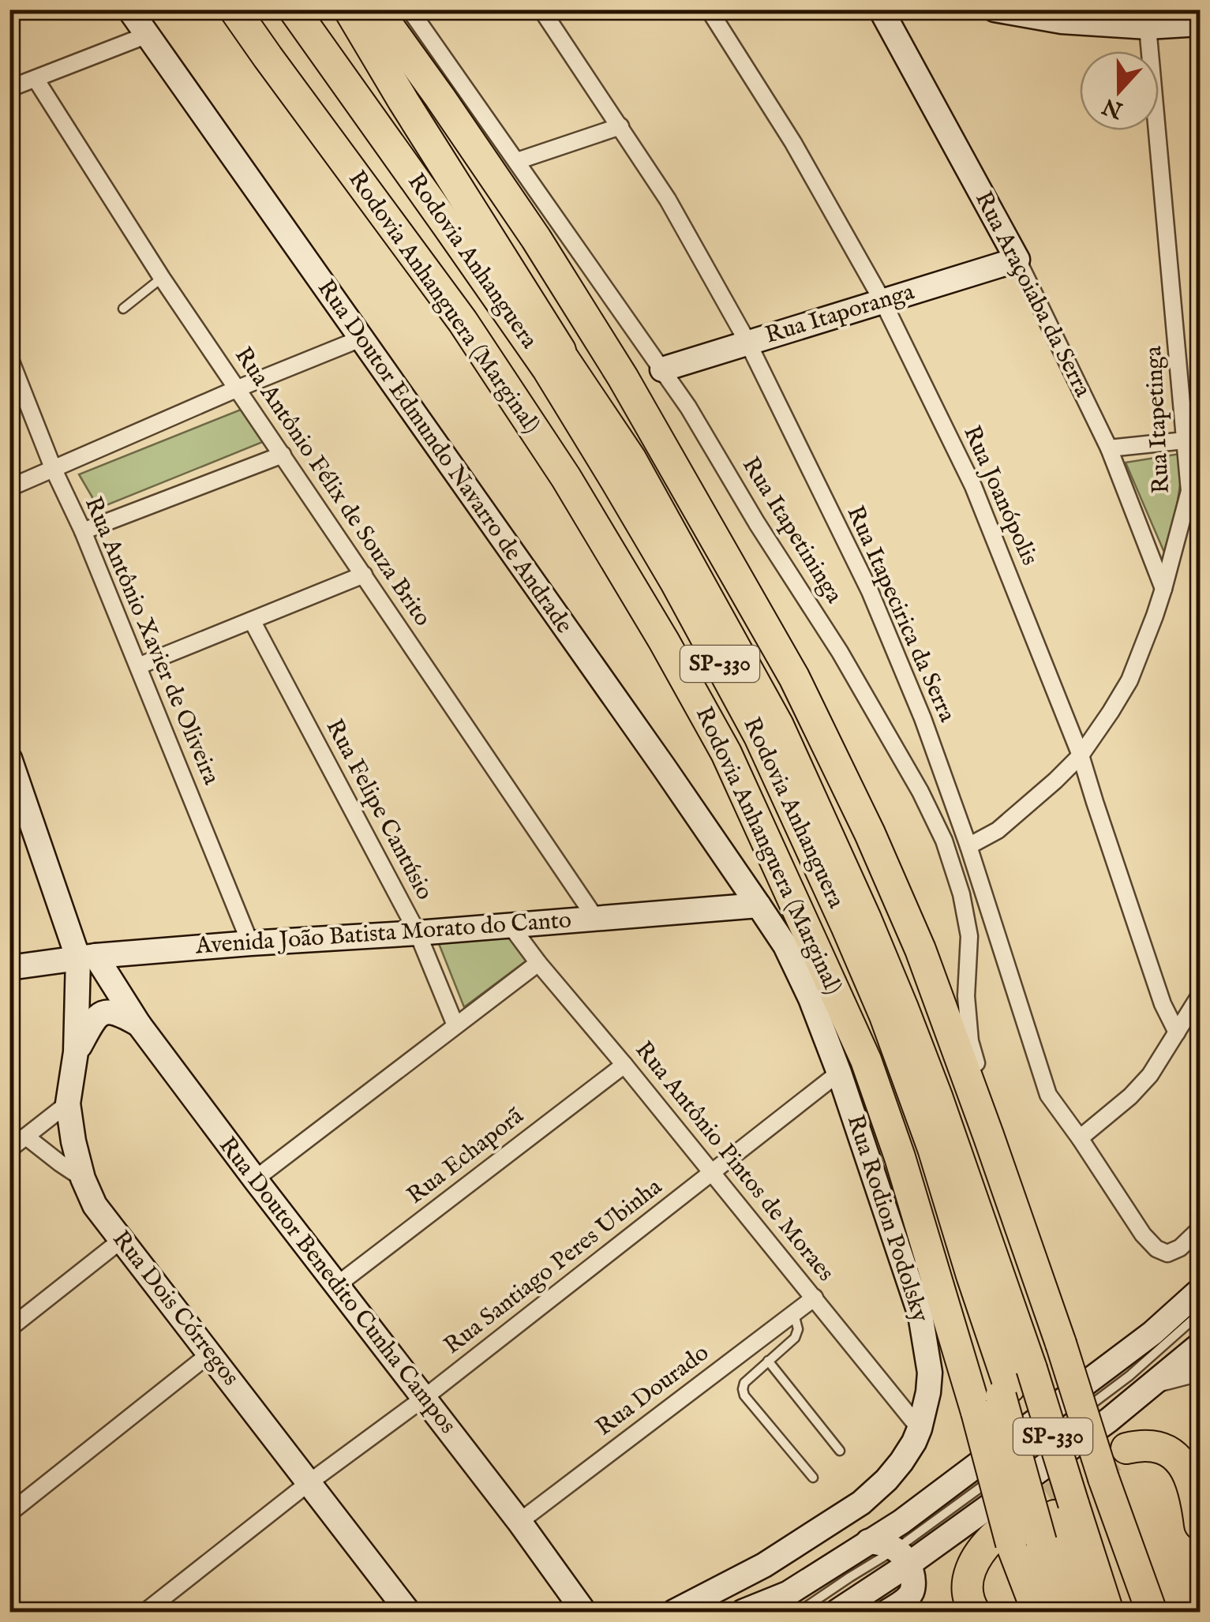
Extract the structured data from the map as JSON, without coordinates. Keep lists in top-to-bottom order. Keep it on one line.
{"streets":{"highway":["Rodovia Anhanguera","Rodovia Anhanguera (Marginal)","SP-330"],"street":["Rua Araçoiaba da Serra","Rua Itaporanga","Rua Itapetinga","Rua Doutor Edmundo Navarro de Andrade","Rua Antônio Félix de Souza Brito","Rua Joanópolis","Rua Itapetininga","Rua Itapecirica da Serra","Rua Antônio Xavier de Oliveira","Rua Felipe Cantúsio","Avenida João Batista Morato do Canto","Rua Echaporã","Rua Antônio Pintos de Moraes","Rua Rodion Podolsky","Rua Santiago Peres Ubinha","Rua Doutor Benedito Cunha Campos","Rua Dois Córregos","Rua Dourado"]},"crossings":[["Rodovia Anhanguera","Rodovia Anhanguera (Marginal)"],["Rua Araçoiaba da Serra","Rua Itaporanga"],["Rua Araçoiaba da Serra","Rua Itapetinga"],["Rua Itaporanga","Rua Joanópolis"],["Rua Itaporanga","Rua Itapetininga"],["Rua Itaporanga","Rua Itapecirica da Serra"],["Rua Itapetinga","Rua Joanópolis"],["Rua Itapetinga","Rua Itapecirica da Serra"],["Rua Doutor Edmundo Navarro de Andrade","Avenida João Batista Morato do Canto"],["Rua Doutor Edmundo Navarro de Andrade","Rua Rodion Podolsky"],["Rua Antônio Félix de Souza Brito","Avenida João Batista Morato do Canto"],["Rua Antônio Xavier de Oliveira","Avenida João Batista Morato do Canto"],["Rua Felipe Cantúsio","Avenida João Batista Morato do Canto"],["Avenida João Batista Morato do Canto","Rua Antônio Pintos de Moraes"],["Avenida João Batista Morato do Canto","Rua Rodion Podolsky"],["Avenida João Batista Morato do Canto","Rua Doutor Benedito Cunha Campos"],["Avenida João Batista Morato do Canto","Rua Dois Córregos"],["Rua Echaporã","Rua Antônio Pintos de Moraes"],["Rua Echaporã","Rua Doutor Benedito Cunha Campos"],["Rua Antônio Pintos de Moraes","Rua Rodion Podolsky"],["Rua Antônio Pintos de Moraes","Rua Santiago Peres Ubinha"],["Rua Antônio Pintos de Moraes","Rua Dourado"],["Rua Rodion Podolsky","Rua Santiago Peres Ubinha"],["Rua Santiago Peres Ubinha","Rua Doutor Benedito Cunha Campos"],["Rua Santiago Peres Ubinha","Rua Dois Córregos"],["Rua Doutor Benedito Cunha Campos","Rua Dois Córregos"],["Rua Doutor Benedito Cunha Campos","Rua Dourado"]],"north":"bottom"}
